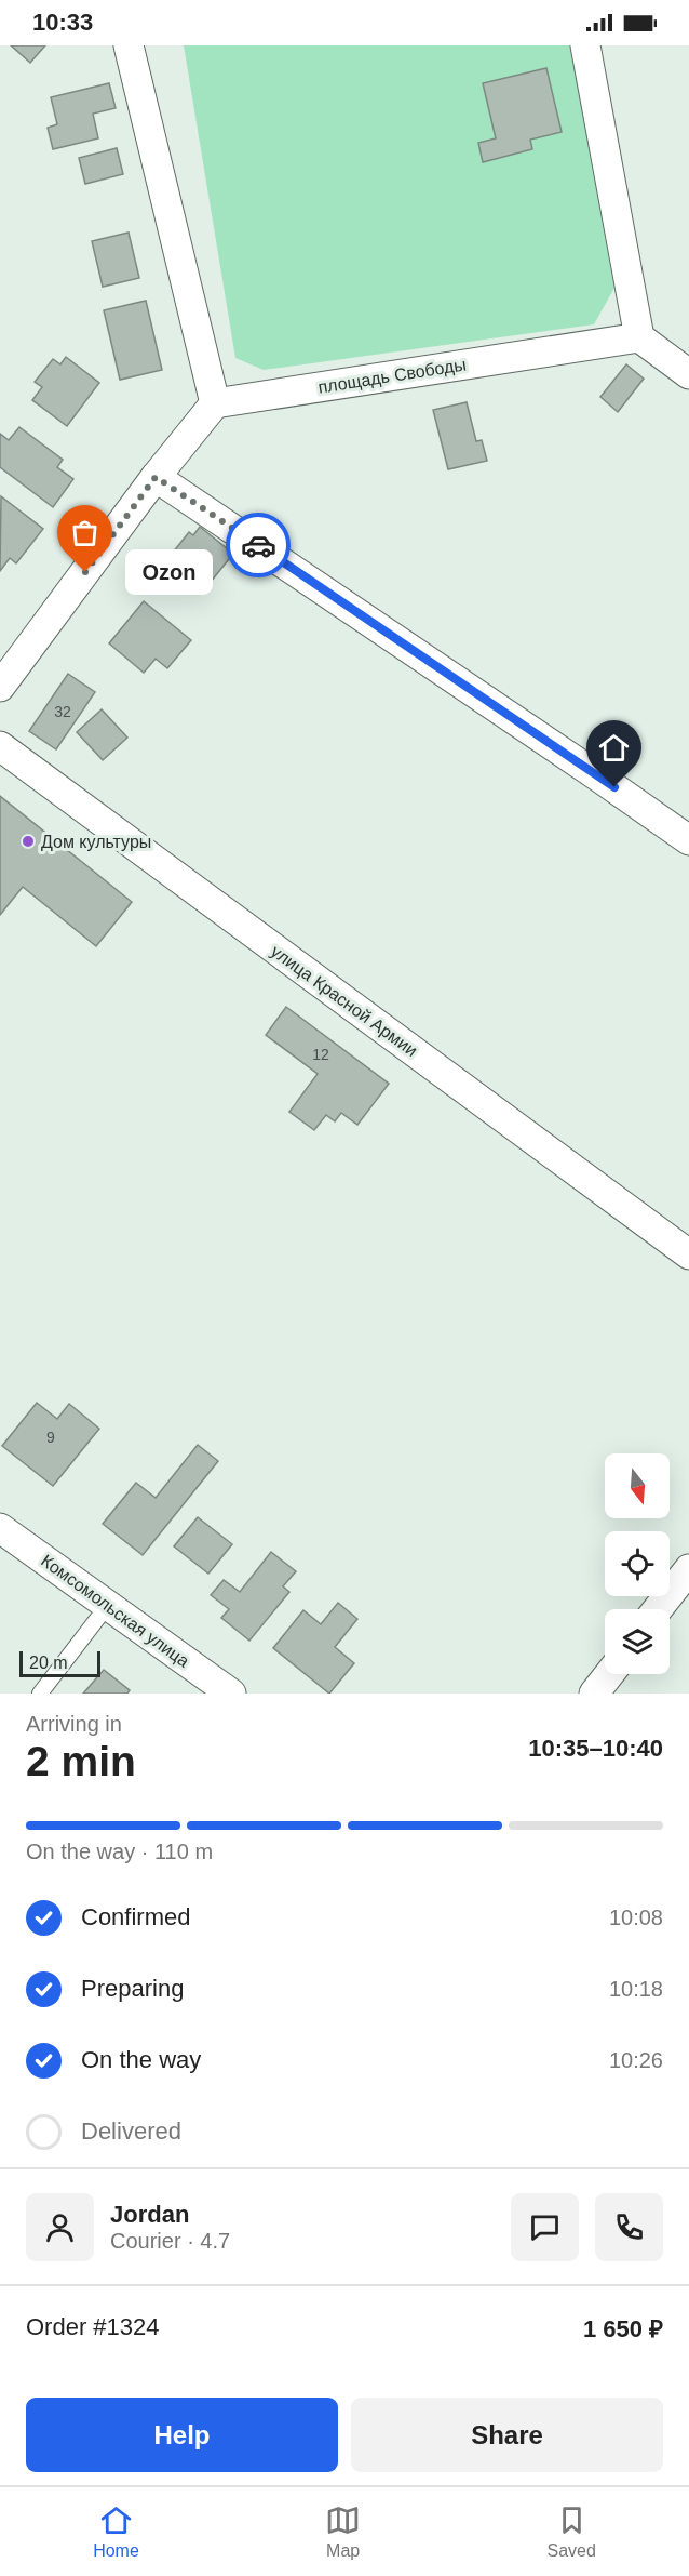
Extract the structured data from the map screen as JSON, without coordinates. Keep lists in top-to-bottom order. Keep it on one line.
{"streets":{"street":["площадь Свободы","улица Красной Армии","Комсомольская улица"]},"places":["Ozon","Дом культуры"],"house_numbers":["32","12","9"],"scale_bar":"20 m","north":"bottom","page":{"status":"10:33","bubble":"Ozon","scale":"20 m","heading":["2 min","Arriving in","10:35–10:40"],"panel":["Jordan","Courier · 4.7","Order #1324","1 650 ₽"],"bar":"On the way · 110 m","list":[["Confirmed","10:08"],["Preparing","10:18"],["On the way","10:26"],"Delivered"],"buttons":["Help","Share"],"tabs":["Home","Map","Saved"]}}
